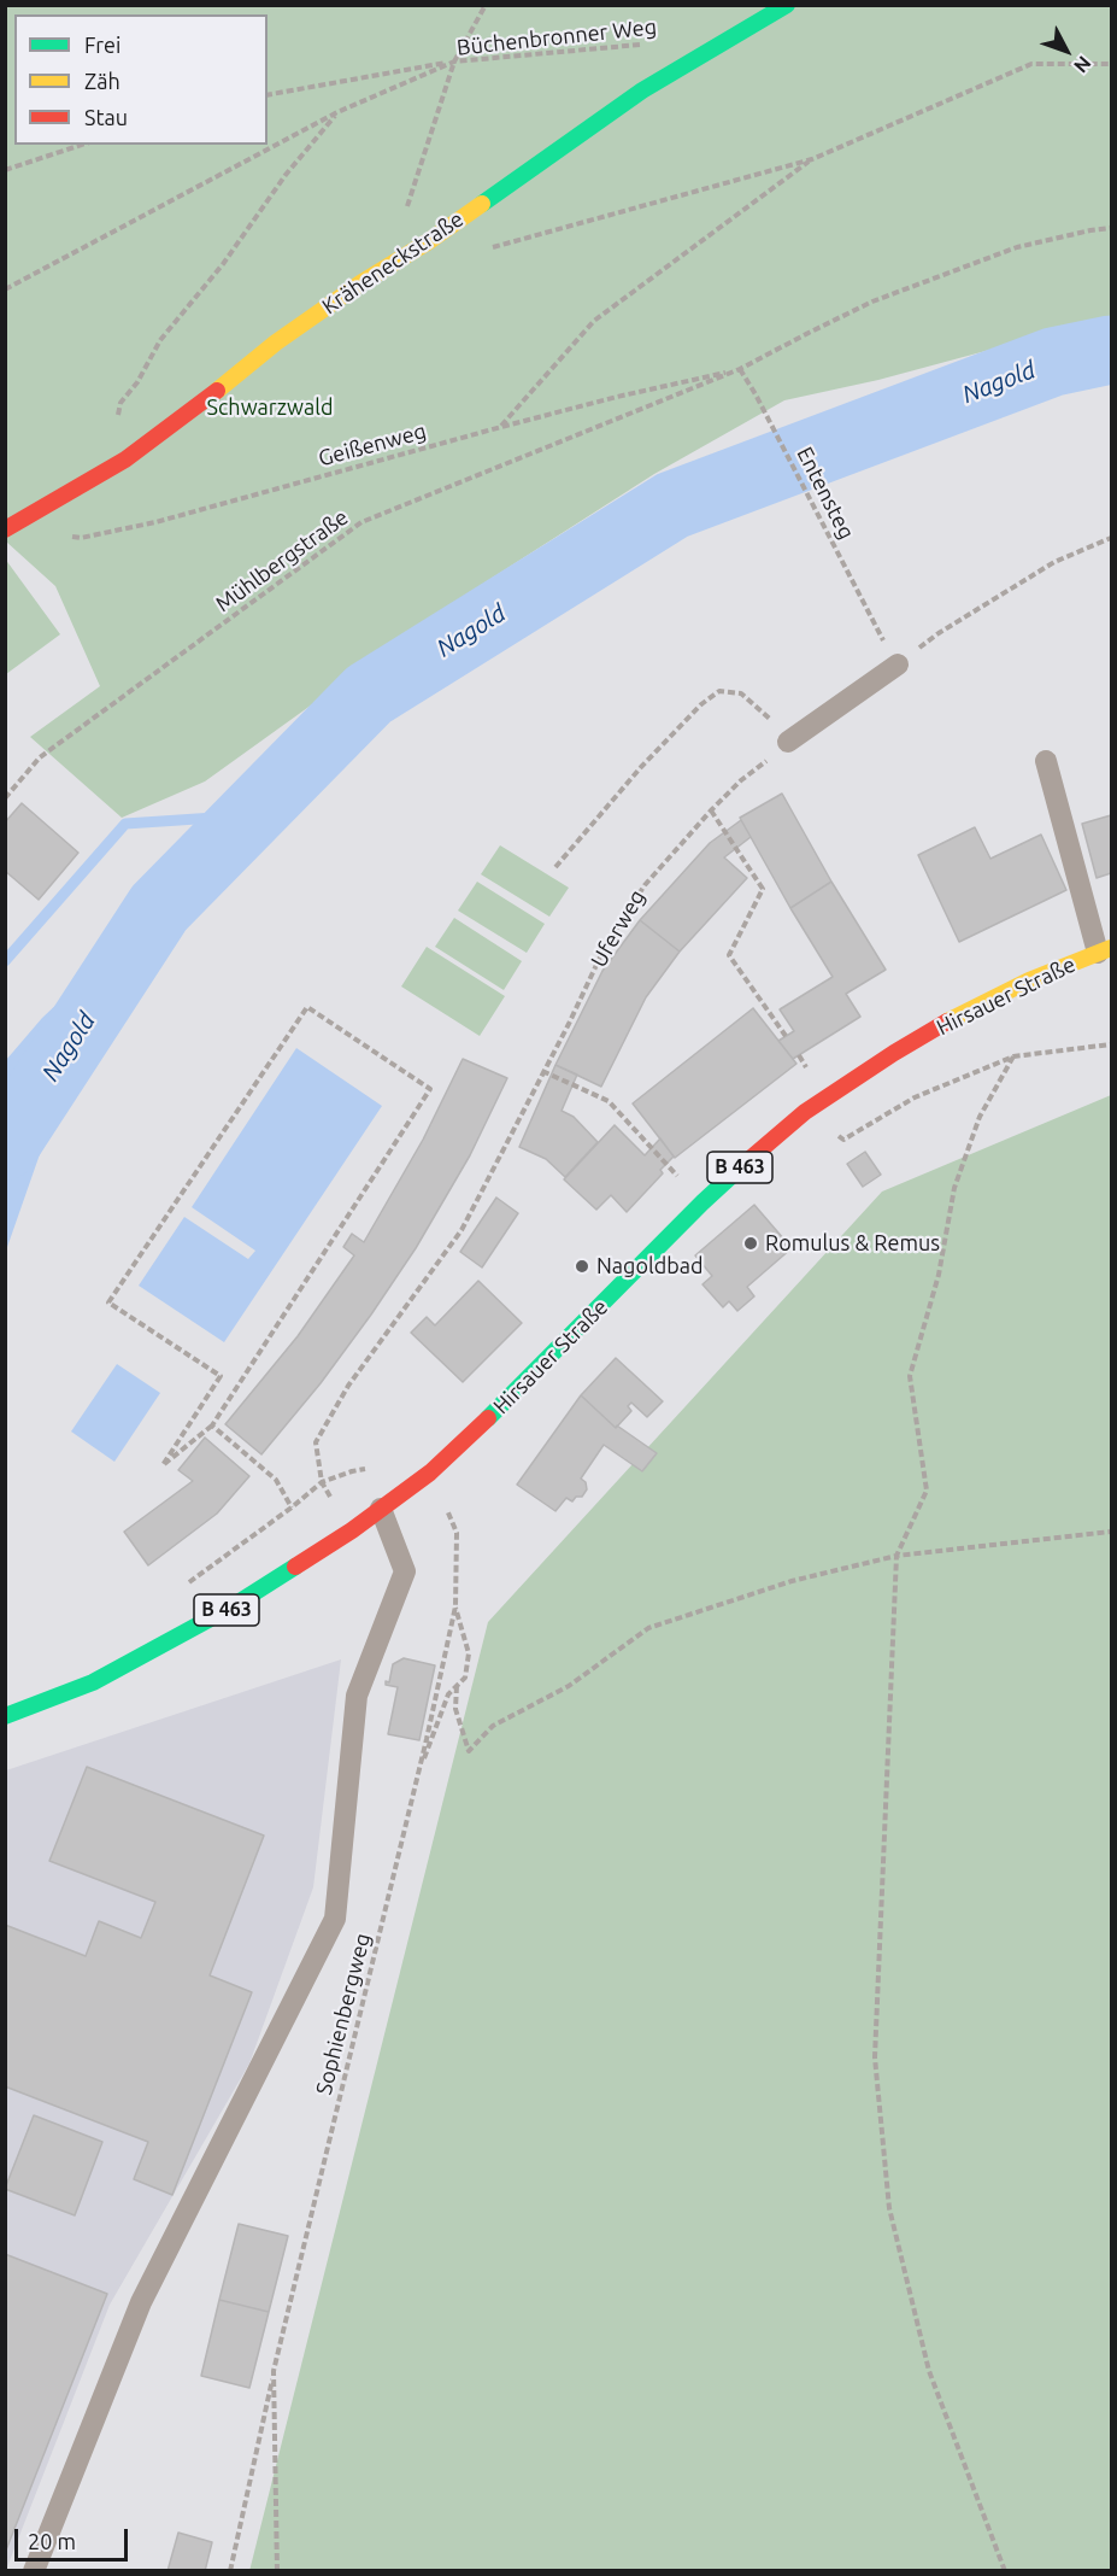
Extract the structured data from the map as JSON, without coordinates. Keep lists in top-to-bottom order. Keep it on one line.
{"streets":{"main road":["Kräheneckstraße","Hirsauer Straße","B 463"],"path":["Büchenbronner Weg","Geißenweg","Entensteg","Mühlbergstraße","Uferweg","Sophienbergweg"]},"crossings":[["Geißenweg","Entensteg"],["Geißenweg","Mühlbergstraße"],["Entensteg","Mühlbergstraße"],["Hirsauer Straße","Sophienbergweg"]],"water":["Nagold"],"parks":["Schwarzwald"],"places":["Romulus & Remus","Nagoldbad"],"legend":["Frei","Zäh","Stau"],"scale_bar":"20 m","north":"bottom right"}
